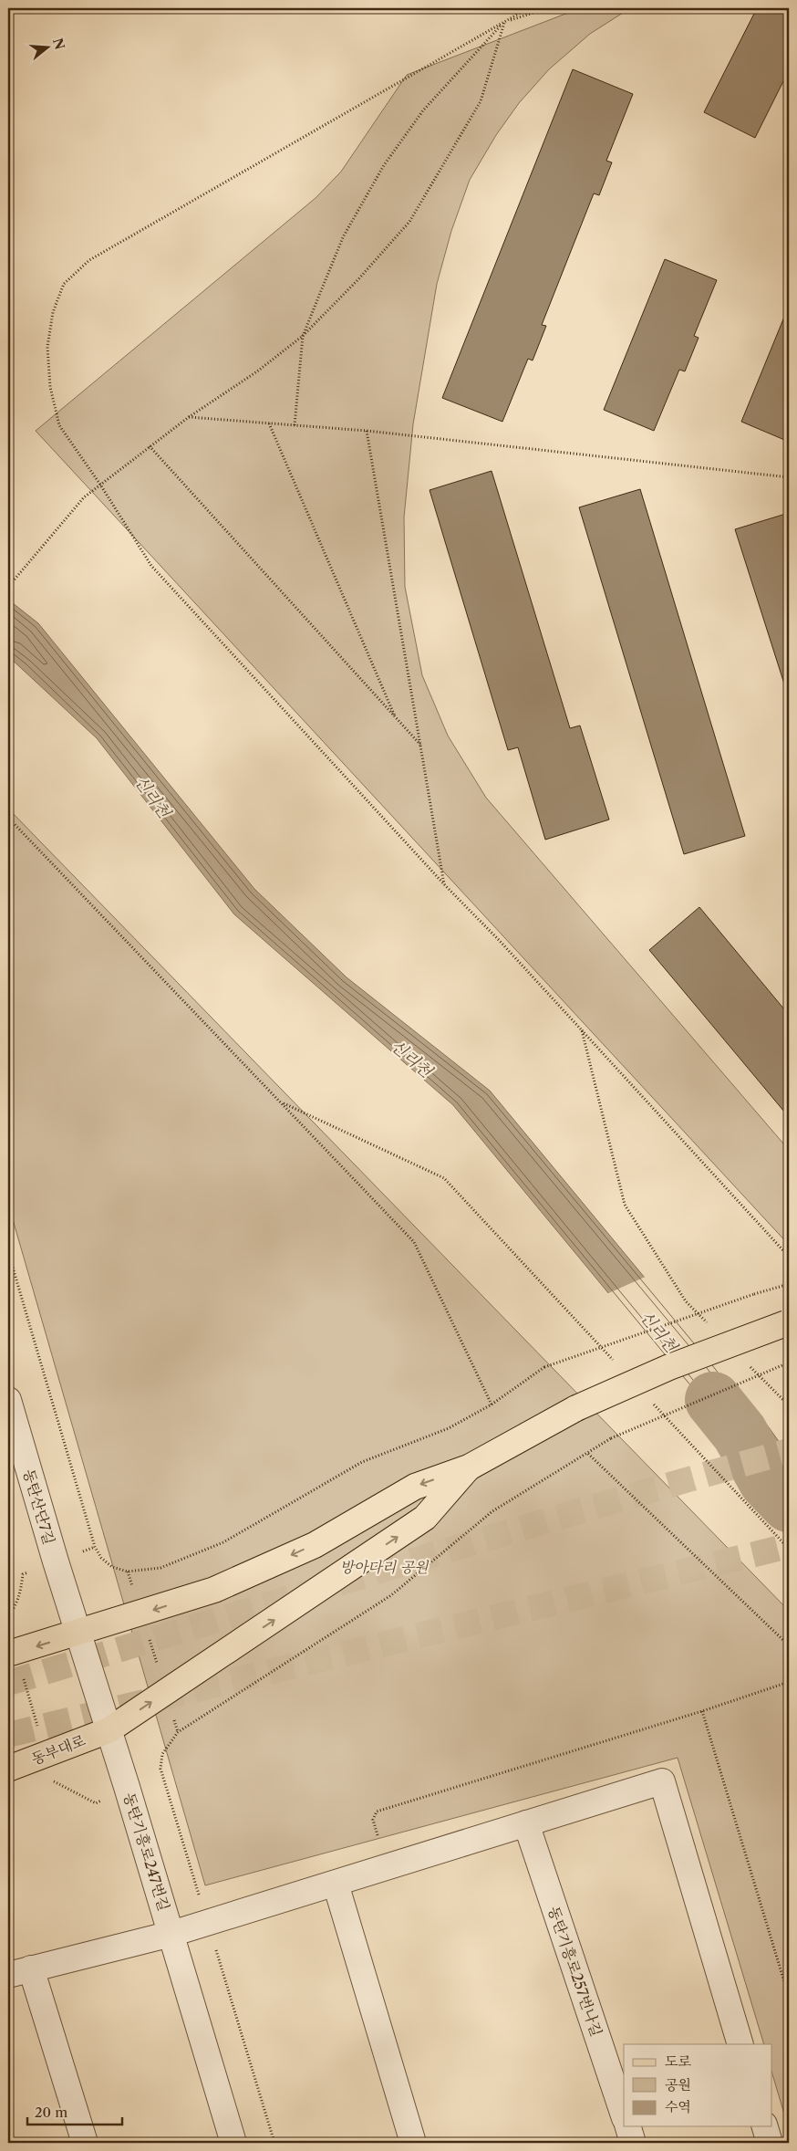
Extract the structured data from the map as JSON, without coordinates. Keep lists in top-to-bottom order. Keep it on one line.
{"streets":{"main road":["동부대로"],"street":["동탄산단7길","동탄기흥로247번길","동탄기흥로257번나길"]},"crossings":[["동탄산단7길","동탄기흥로247번길"],["동부대로","동탄기흥로247번길"]],"water":["신리천"],"parks":["방아다리 공원"],"legend":["도로","공원","수역"],"scale_bar":"20 m","north":"right"}
